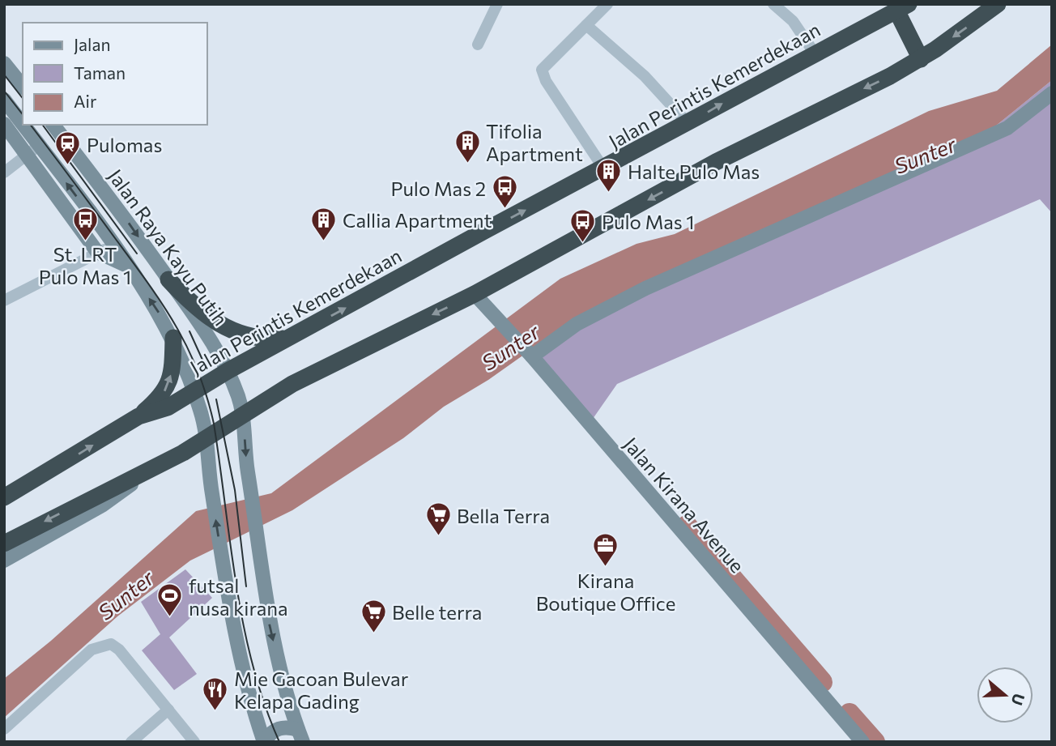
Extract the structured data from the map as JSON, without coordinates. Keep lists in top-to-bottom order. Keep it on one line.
{"streets":{"highway":["Jalan Perintis Kemerdekaan"],"main road":["Jalan Raya Kayu Putih","Jalan Kirana Avenue"]},"crossings":[["Jalan Perintis Kemerdekaan","Jalan Raya Kayu Putih"]],"water":["Sunter"],"places":{"building":["Tifolia Apartment","Halte Pulo Mas","Callia Apartment"],"station":["Pulomas"],"bus stop":["Pulo Mas 2","St. LRT Pulo Mas 1","Pulo Mas 1"],"supermarket":["Bella Terra","Belle terra"],"office":["Kirana Boutique Office"],"sports":["futsal nusa kirana"],"restaurant":["Mie Gacoan Bulevar Kelapa Gading"]},"legend":["Jalan","Taman","Air"],"north":"right"}
